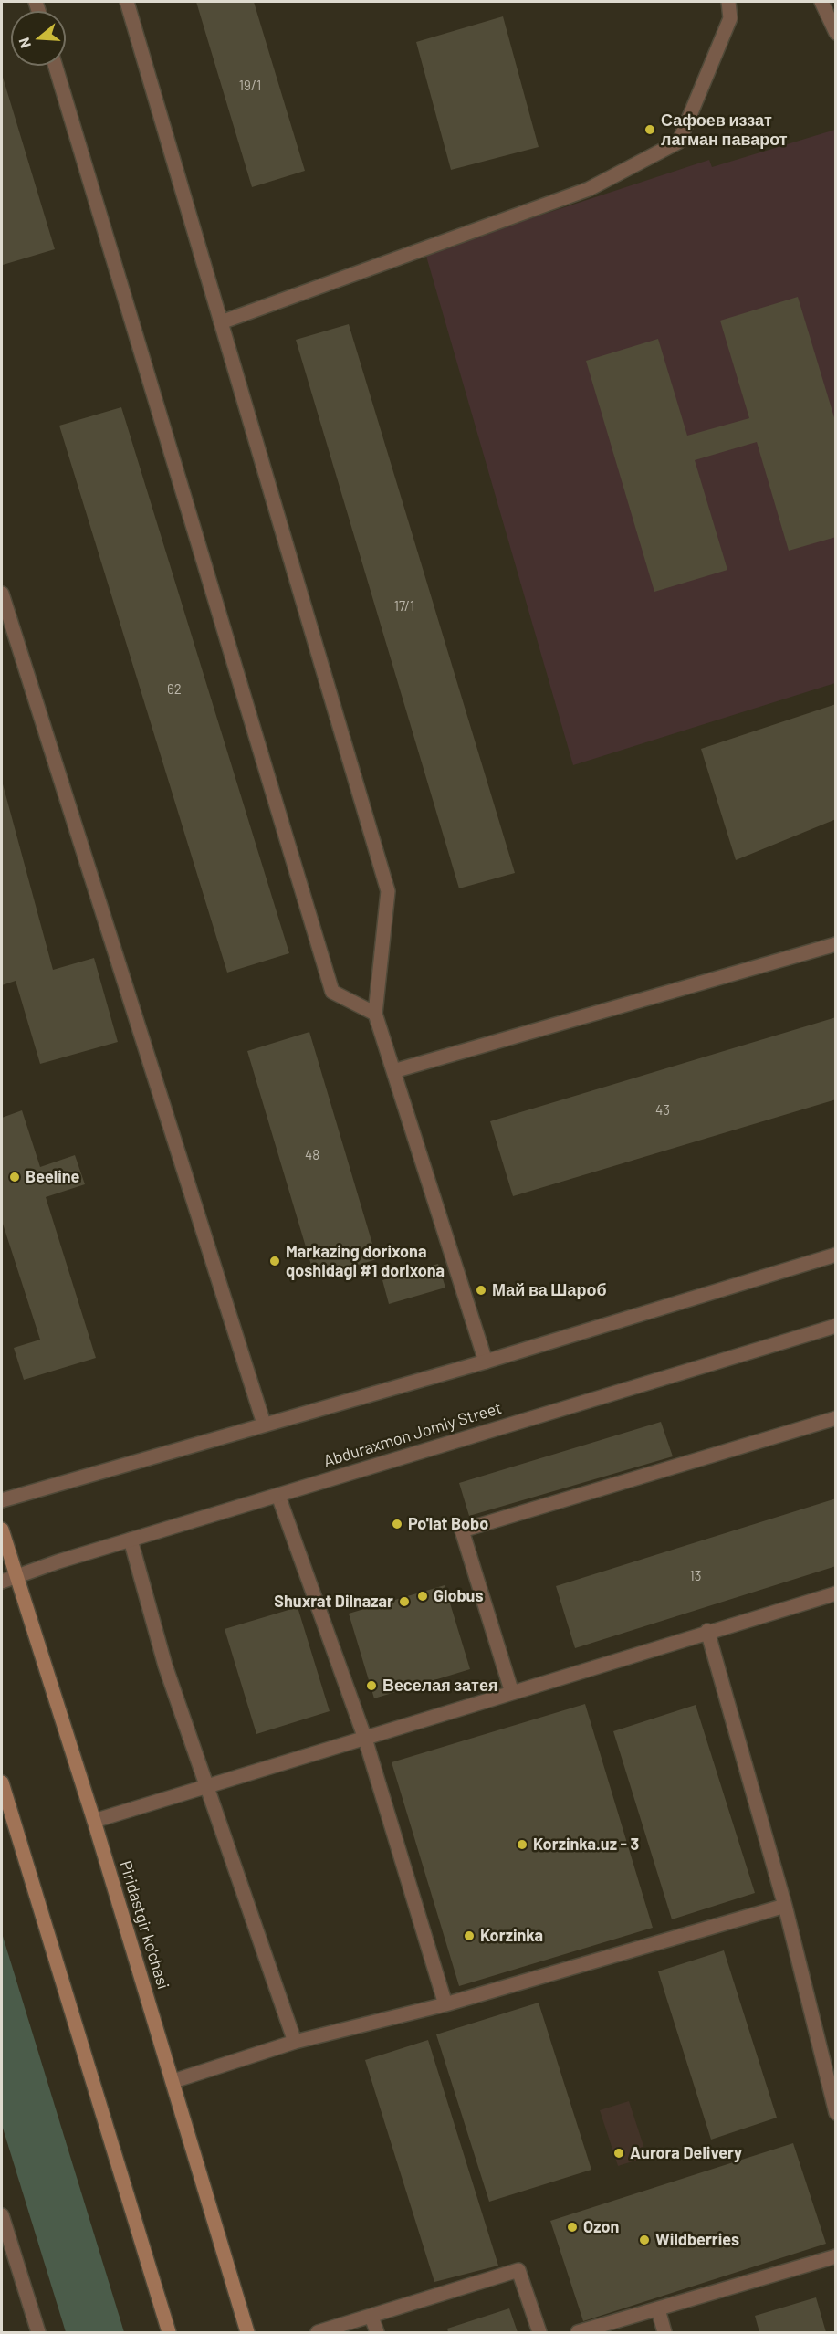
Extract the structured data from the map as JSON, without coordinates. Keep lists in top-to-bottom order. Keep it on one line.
{"streets":{"main road":["Piridastgir ko'chasi"],"street":["Abduraxmon Jomiy Street"]},"crossings":[["Abduraxmon Jomiy Street","Piridastgir ko'chasi"]],"places":["Сафоев иззат лагман паварот","Beeline","Markazing dorixona qoshidagi #1 dorixona","Май ва Шароб","Po'lat Bobo","Globus","Shuxrat Dilnazar","Веселая затея","Korzinka.uz - 3","Korzinka","Aurora Delivery","Ozon","Wildberries"],"house_numbers":["19/1","17/1","62","43","48","13"],"north":"left"}
